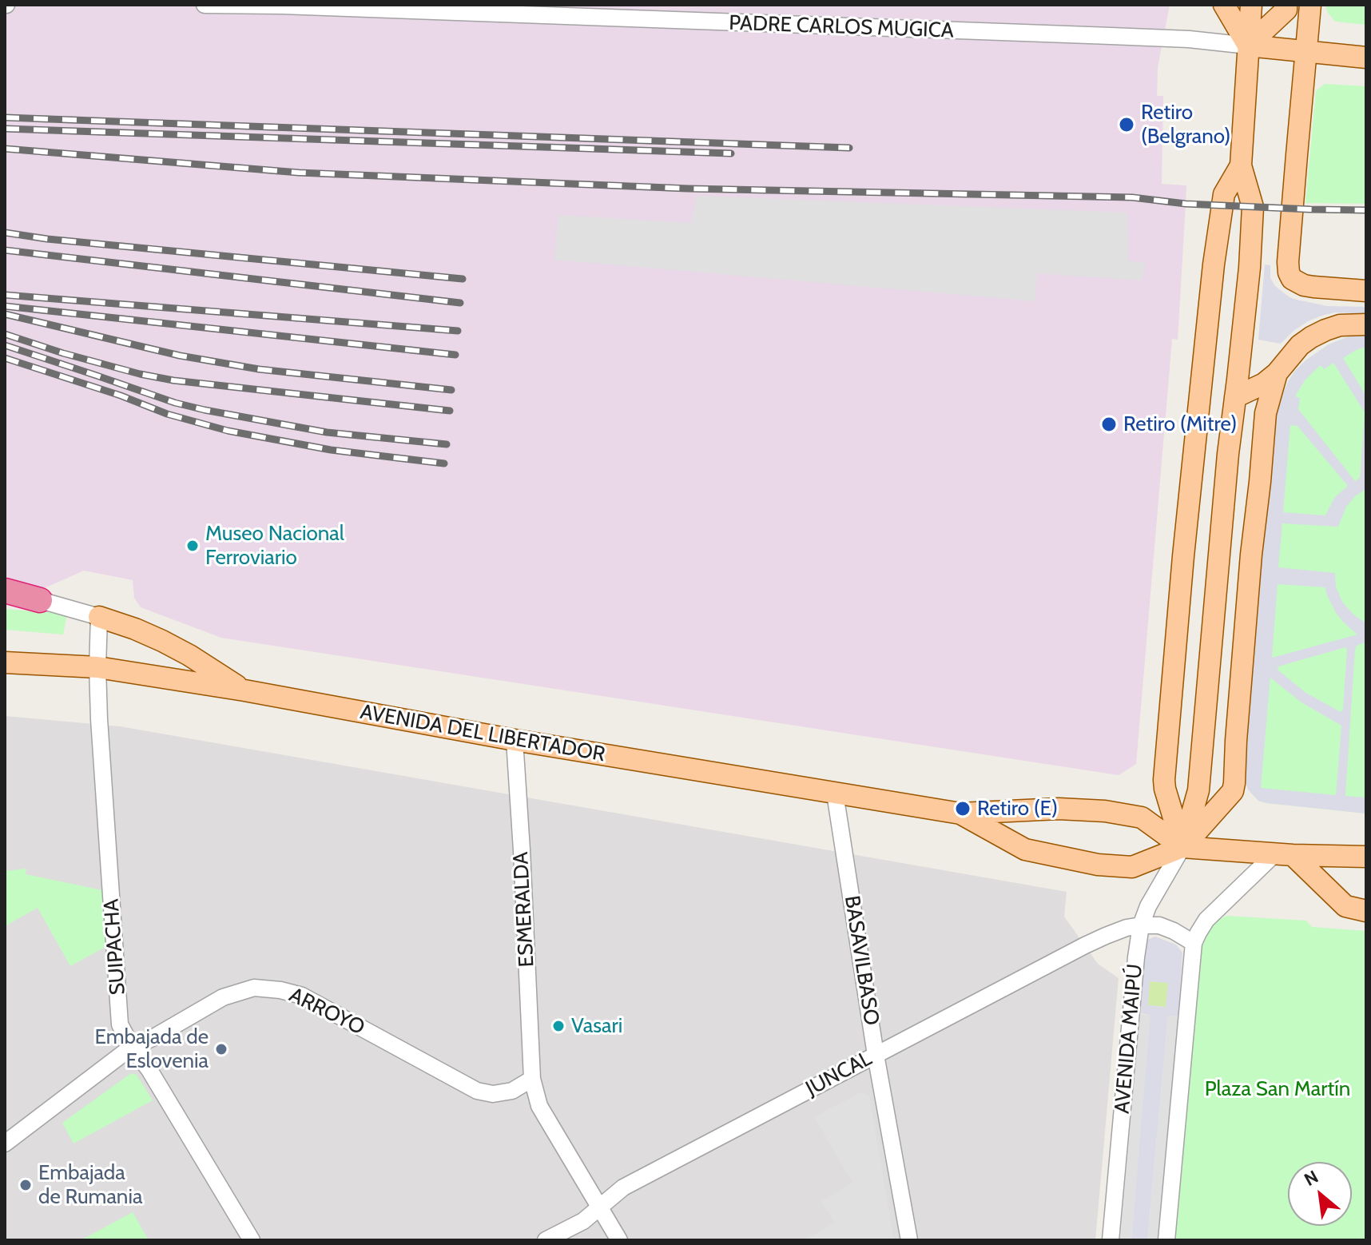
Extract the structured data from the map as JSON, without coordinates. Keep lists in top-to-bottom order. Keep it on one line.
{"streets":{"main road":["AVENIDA DEL LIBERTADOR"],"street":["PADRE CARLOS MUGICA","ESMERALDA","SUIPACHA","BASAVILBASO","ARROYO","AVENIDA MAIPÚ","JUNCAL"]},"crossings":[["AVENIDA DEL LIBERTADOR","ESMERALDA"],["AVENIDA DEL LIBERTADOR","SUIPACHA"],["AVENIDA DEL LIBERTADOR","BASAVILBASO"],["AVENIDA DEL LIBERTADOR","AVENIDA MAIPÚ"],["ESMERALDA","ARROYO"],["SUIPACHA","ARROYO"],["BASAVILBASO","JUNCAL"],["AVENIDA MAIPÚ","JUNCAL"]],"parks":["Plaza San Martín"],"places":["Retiro (Belgrano)","Retiro (Mitre)","Museo Nacional Ferroviario","Retiro (E)","Vasari","Embajada de Eslovenia","Embajada de Rumania"],"north":"top left"}
